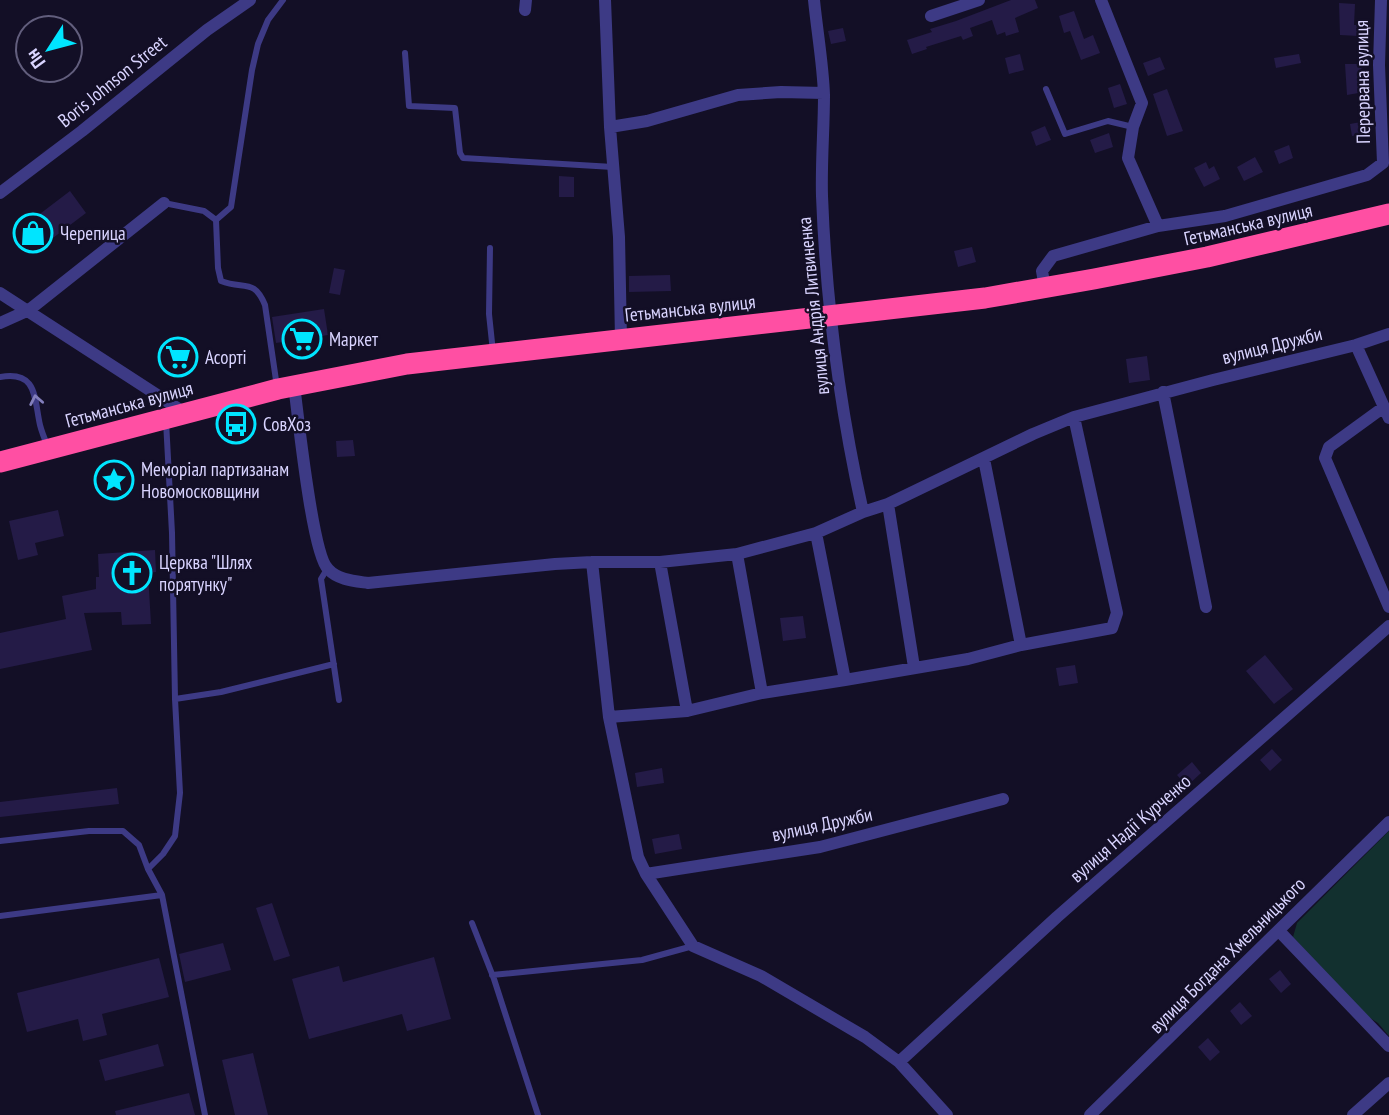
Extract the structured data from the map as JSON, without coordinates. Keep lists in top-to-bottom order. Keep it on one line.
{"streets":{"highway":["Гетьманська вулиця"],"street":["Boris Johnson Street","Перервана вулиця","вулиця Андрія Литвиненка","вулиця Дружби","вулиця Надії Курченко","вулиця Богдана Хмельницького"]},"crossings":[["Гетьманська вулиця","вулиця Андрія Литвиненка"],["вулиця Андрія Литвиненка","вулиця Дружби"]],"places":{"shop":["Черепица"],"supermarket":["Маркет","Асорті"],"bus stop":["СовХоз"],"place":["Меморіал партизанам Новомосковщини"],"church":["Церква \"Шлях порятунку\""]},"north":"bottom left"}
